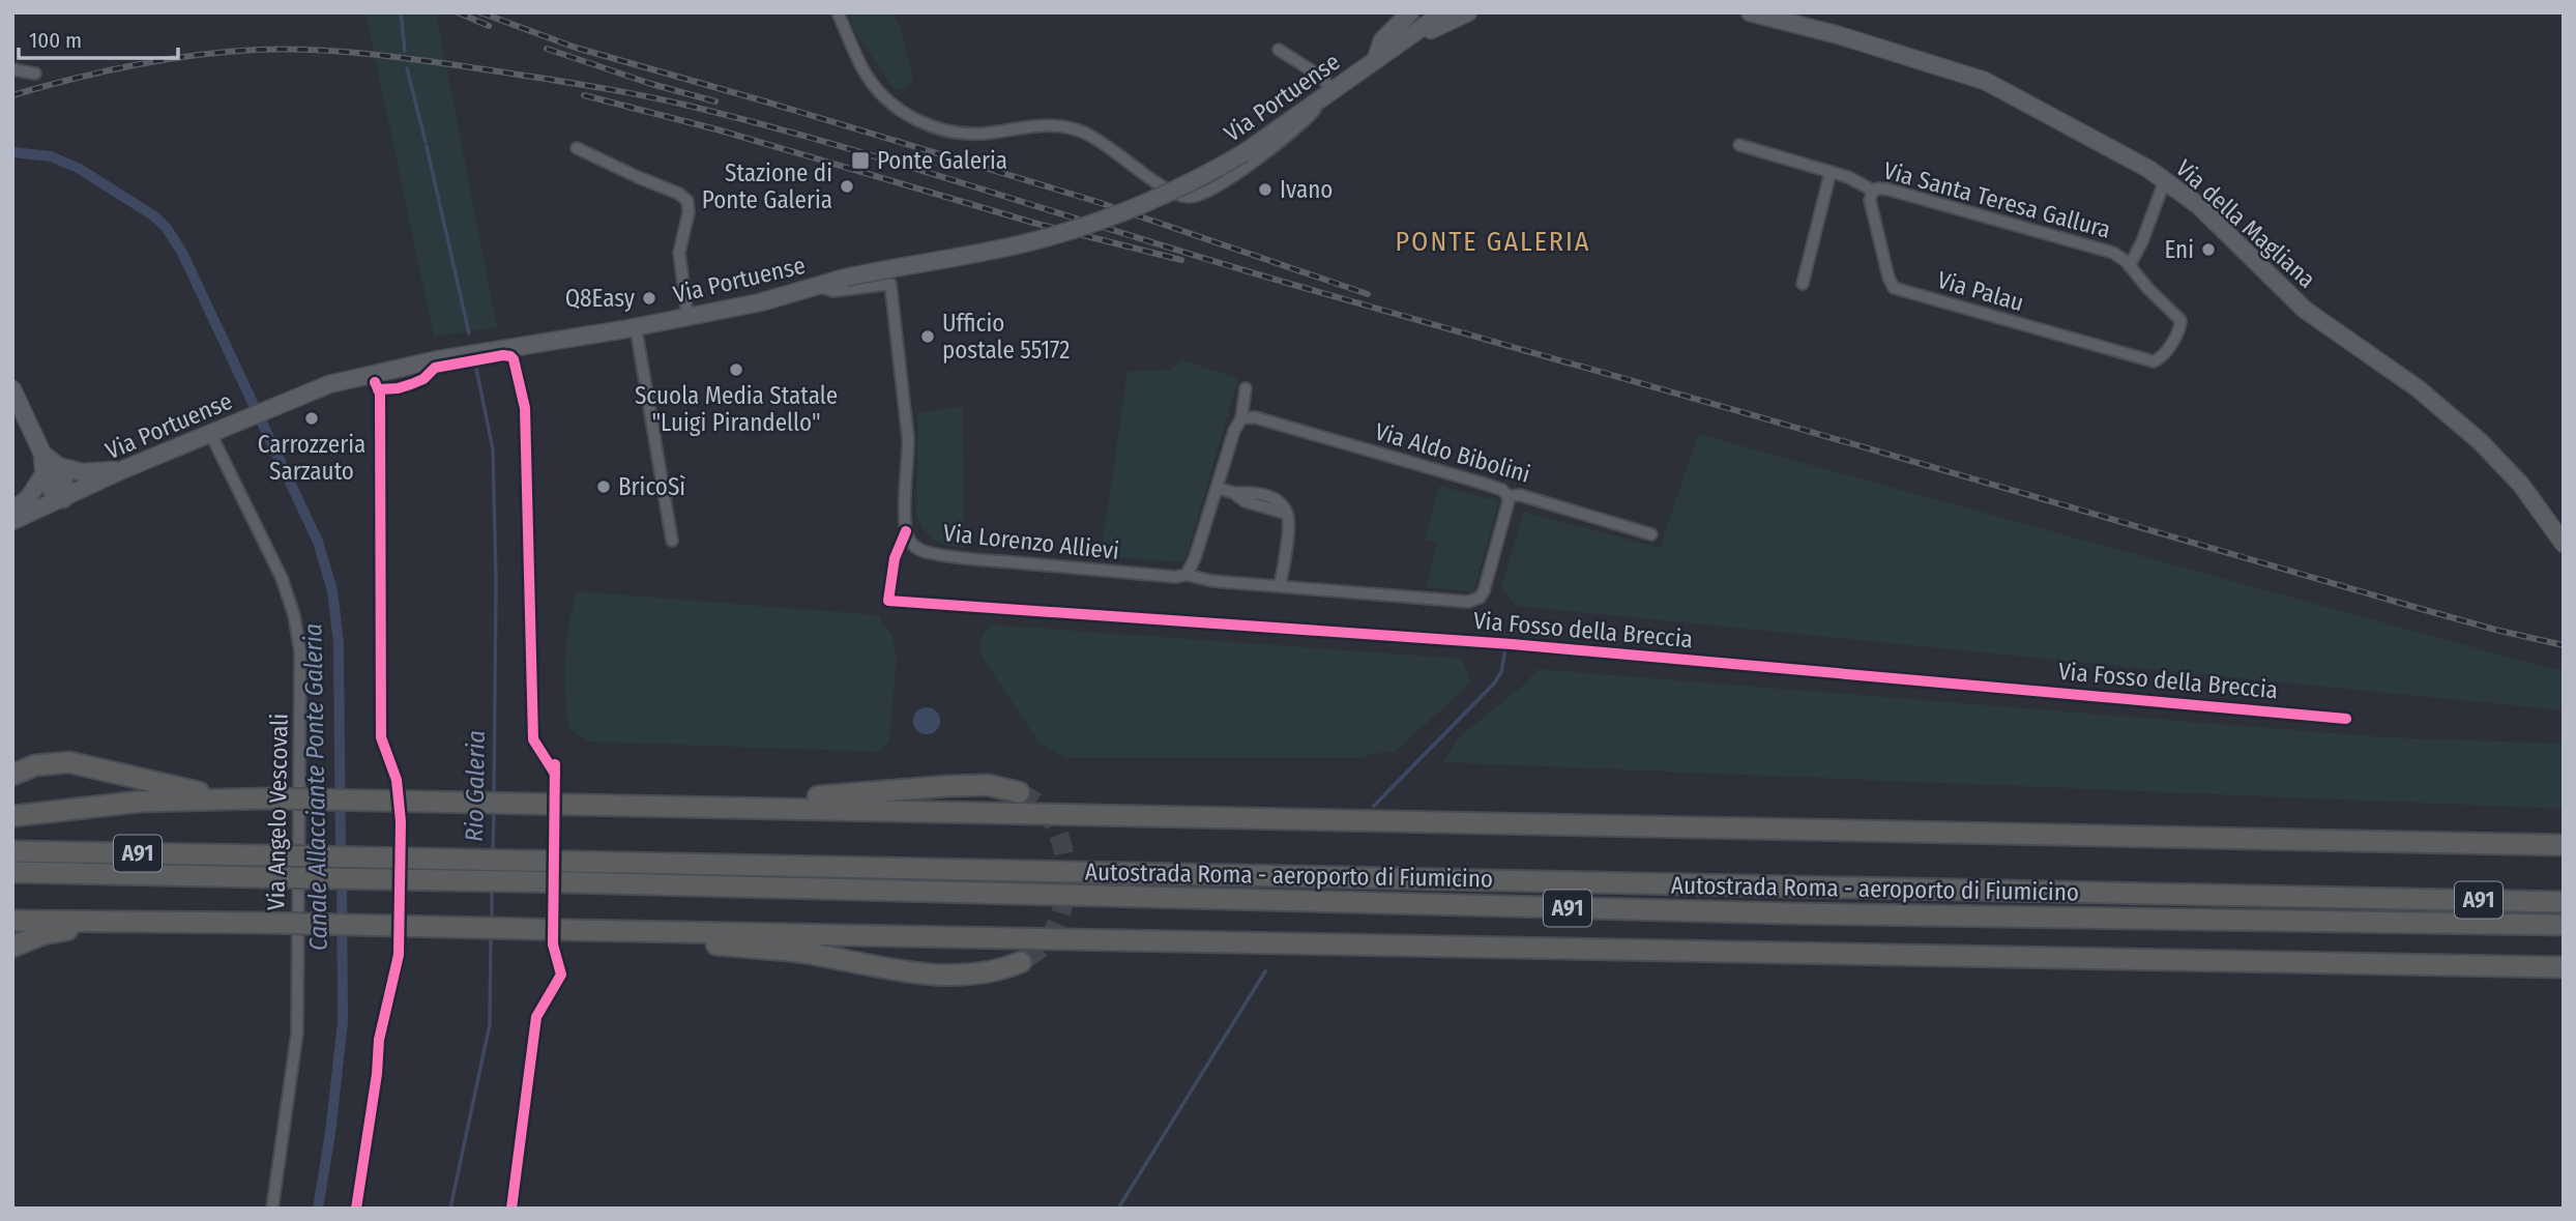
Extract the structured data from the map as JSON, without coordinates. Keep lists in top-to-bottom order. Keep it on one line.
{"streets":{"highway":["A91","Autostrada Roma - aeroporto di Fiumicino"],"main road":["Via Portuense","Via della Magliana"],"street":["Via Santa Teresa Gallura","Via Palau","Via Aldo Bibolini","Via Lorenzo Allievi","Via Fosso della Breccia","Via Angelo Vescovali"]},"crossings":[["Via Portuense","Via Angelo Vescovali"],["Via Santa Teresa Gallura","Via Palau"],["Via Aldo Bibolini","Via Lorenzo Allievi"],["Via Lorenzo Allievi","Via Fosso della Breccia"]],"districts":["PONTE GALERIA"],"water":["Rio Galeria","Canale Allacciante Ponte Galeria"],"places":{"transit":["Ponte Galeria"],"other":["Stazione di Ponte Galeria","Ivano","Eni","Q8Easy","Ufficio postale 55172","Scuola Media Statale \"Luigi Pirandello\"","Carrozzeria Sarzauto","BricoSì"]},"scale_bar":"100 m"}
